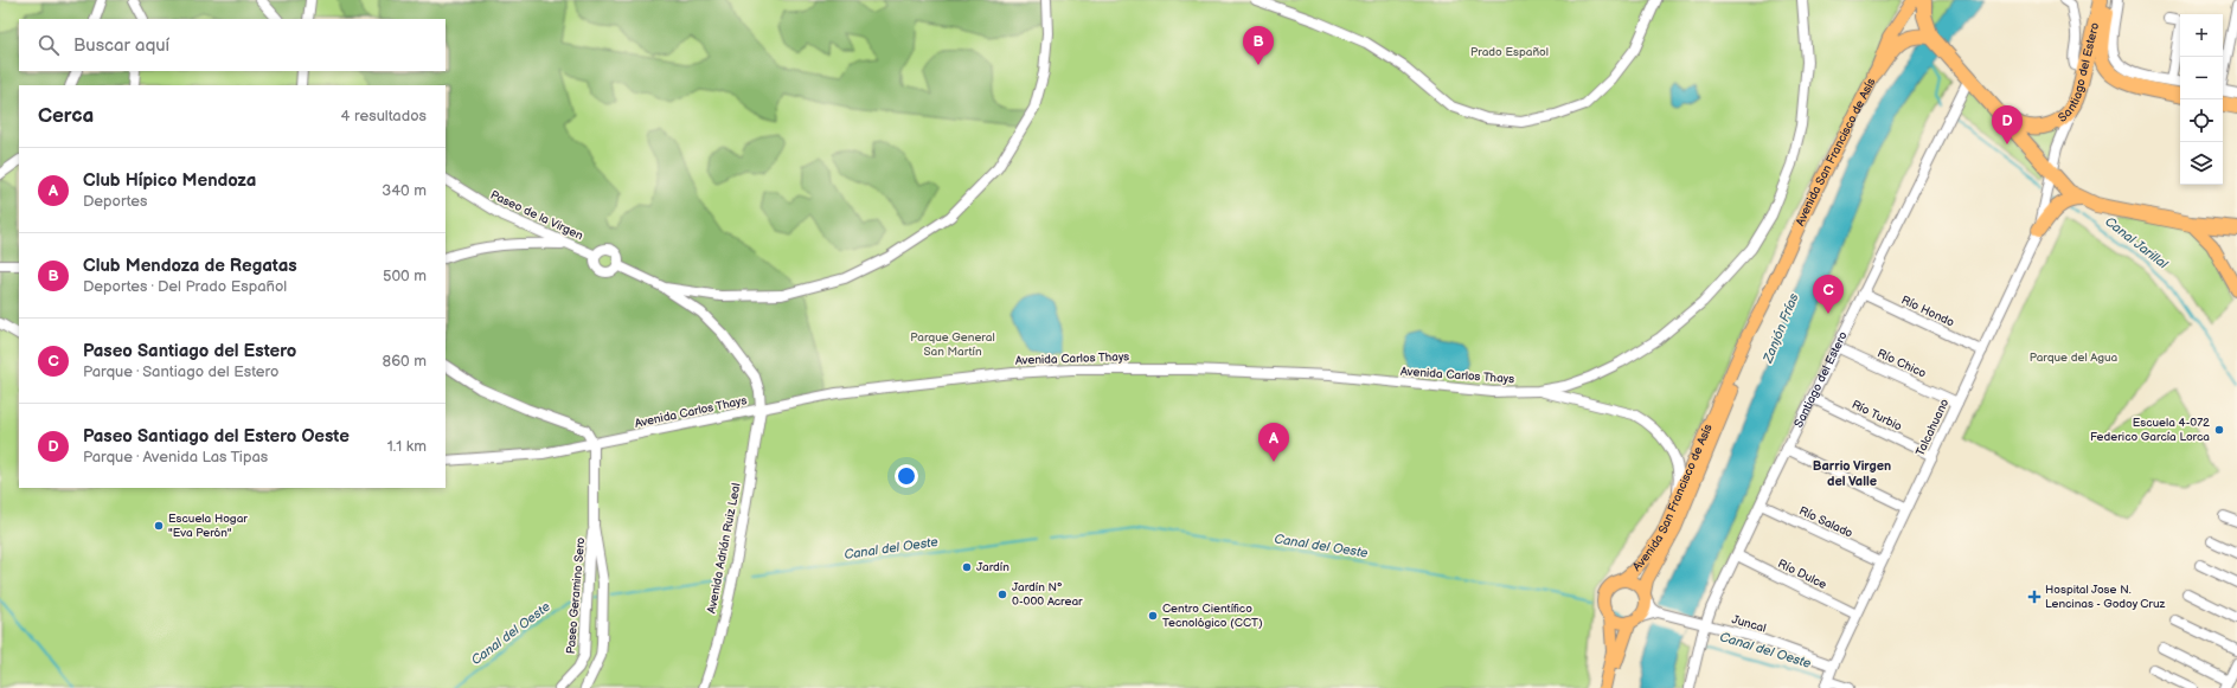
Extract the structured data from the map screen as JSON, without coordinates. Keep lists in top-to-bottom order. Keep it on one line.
{"streets":{"highway":["Santiago del Estero"],"main road":["Avenida San Francisco de Asís"],"street":["Paseo de la Virgen","Río Hondo","Avenida Carlos Thays","Río Chico","Río Turbio","Talcahuano","Río Salado","Avenida Adrián Ruiz Leal","Río Dulce","Paseo Geramino Sero","Juncal"]},"crossings":[["Santiago del Estero","Río Hondo"],["Santiago del Estero","Río Chico"],["Santiago del Estero","Río Turbio"],["Santiago del Estero","Talcahuano"],["Santiago del Estero","Río Salado"],["Santiago del Estero","Río Dulce"],["Santiago del Estero","Juncal"],["Avenida San Francisco de Asís","Avenida Carlos Thays"],["Río Hondo","Talcahuano"],["Avenida Carlos Thays","Avenida Adrián Ruiz Leal"],["Avenida Carlos Thays","Paseo Geramino Sero"],["Río Chico","Talcahuano"],["Río Turbio","Talcahuano"],["Talcahuano","Río Salado"],["Talcahuano","Río Dulce"],["Talcahuano","Juncal"]],"districts":["Barrio Virgen del Valle"],"water":["Canal Jarillal","Zanjón Frías","Canal del Oeste"],"parks":["Prado Español","Parque General San Martín","Parque del Agua"],"places":{"other":["Escuela 4-072 Federico García Lorca","Escuela Hogar \"Eva Perón\"","Jardín","Jardín N° 0-000 Acrear","Centro Científico Tecnológico (CCT)"],"health":["Hospital Jose N. Lencinas - Godoy Cruz"]},"page":{"map_buttons":["+","−"],"search":"Buscar aquí","pins":["B","D","C","A"],"heading":["Cerca","4 resultados"],"list":[{"mark":"A","name":"Club Hípico Mendoza","note":"Deportes","value":"340 m"},{"mark":"B","name":"Club Mendoza de Regatas","note":"Deportes · Del Prado Español","value":"500 m"},{"mark":"C","name":"Paseo Santiago del Estero","note":"Parque · Santiago del Estero","value":"860 m"},{"mark":"D","name":"Paseo Santiago del Estero Oeste","note":"Parque · Avenida Las Tipas","value":"1.1 km"}]}}
